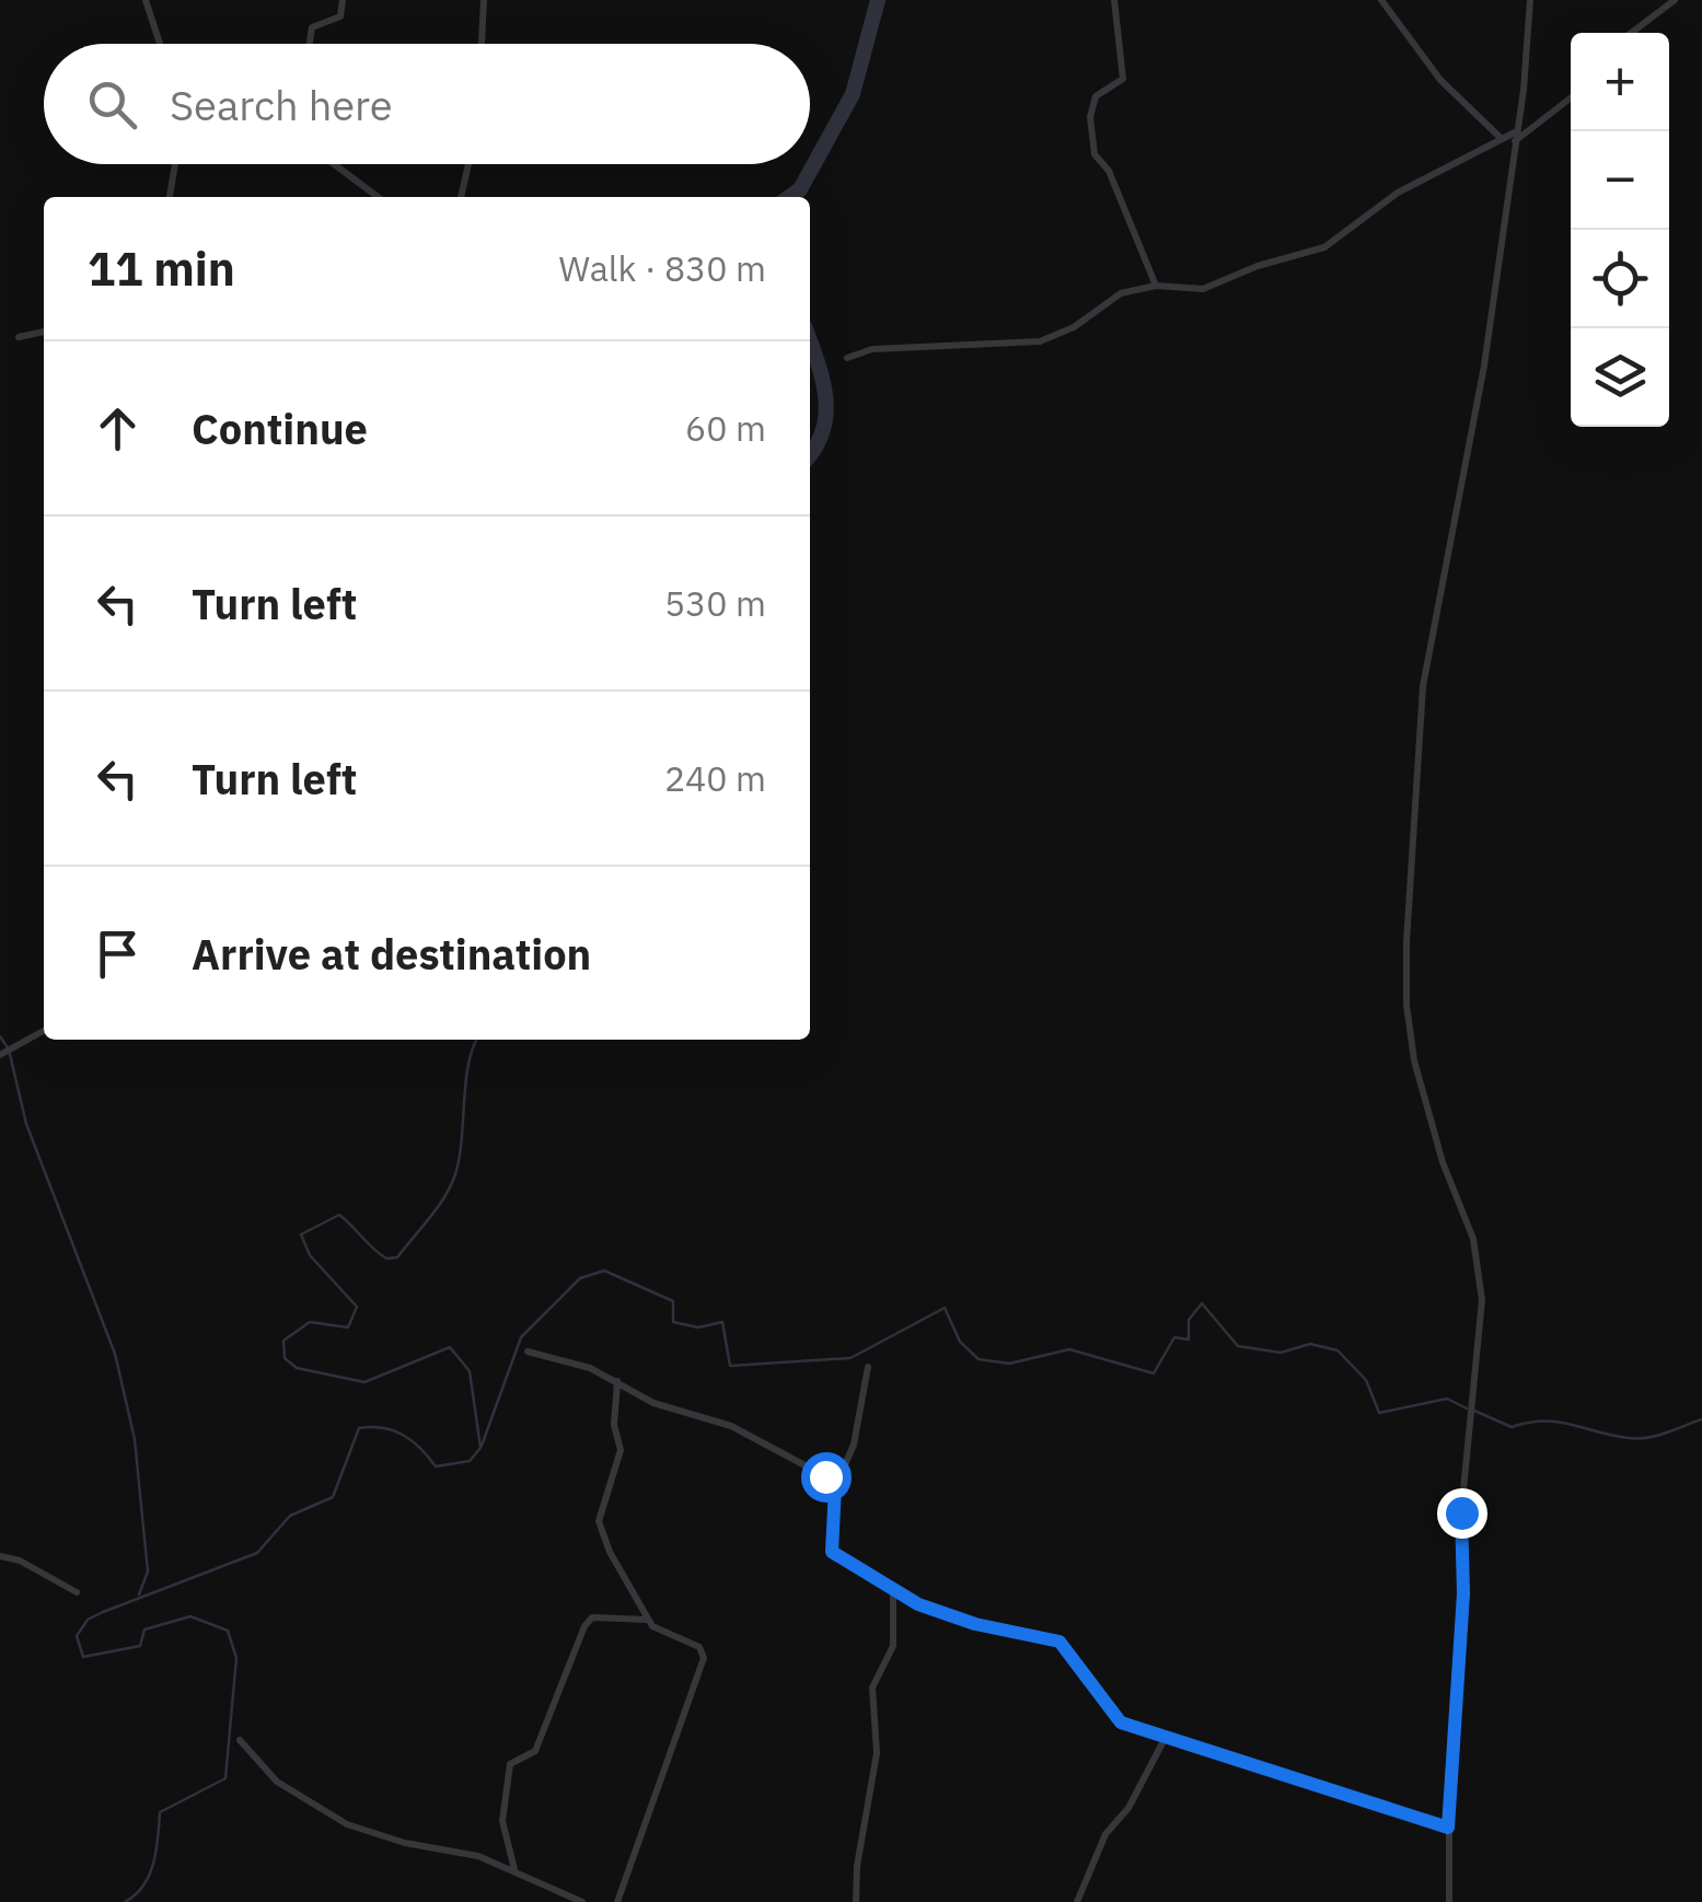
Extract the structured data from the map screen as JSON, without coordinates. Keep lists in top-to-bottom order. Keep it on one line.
{"page":{"map_buttons":["+","−"],"search":"Search here","heading":["11 min","Walk · 830 m"],"list":[["Continue","60 m"],["Turn left","530 m"],["Turn left","240 m"],"Arrive at destination"]}}
